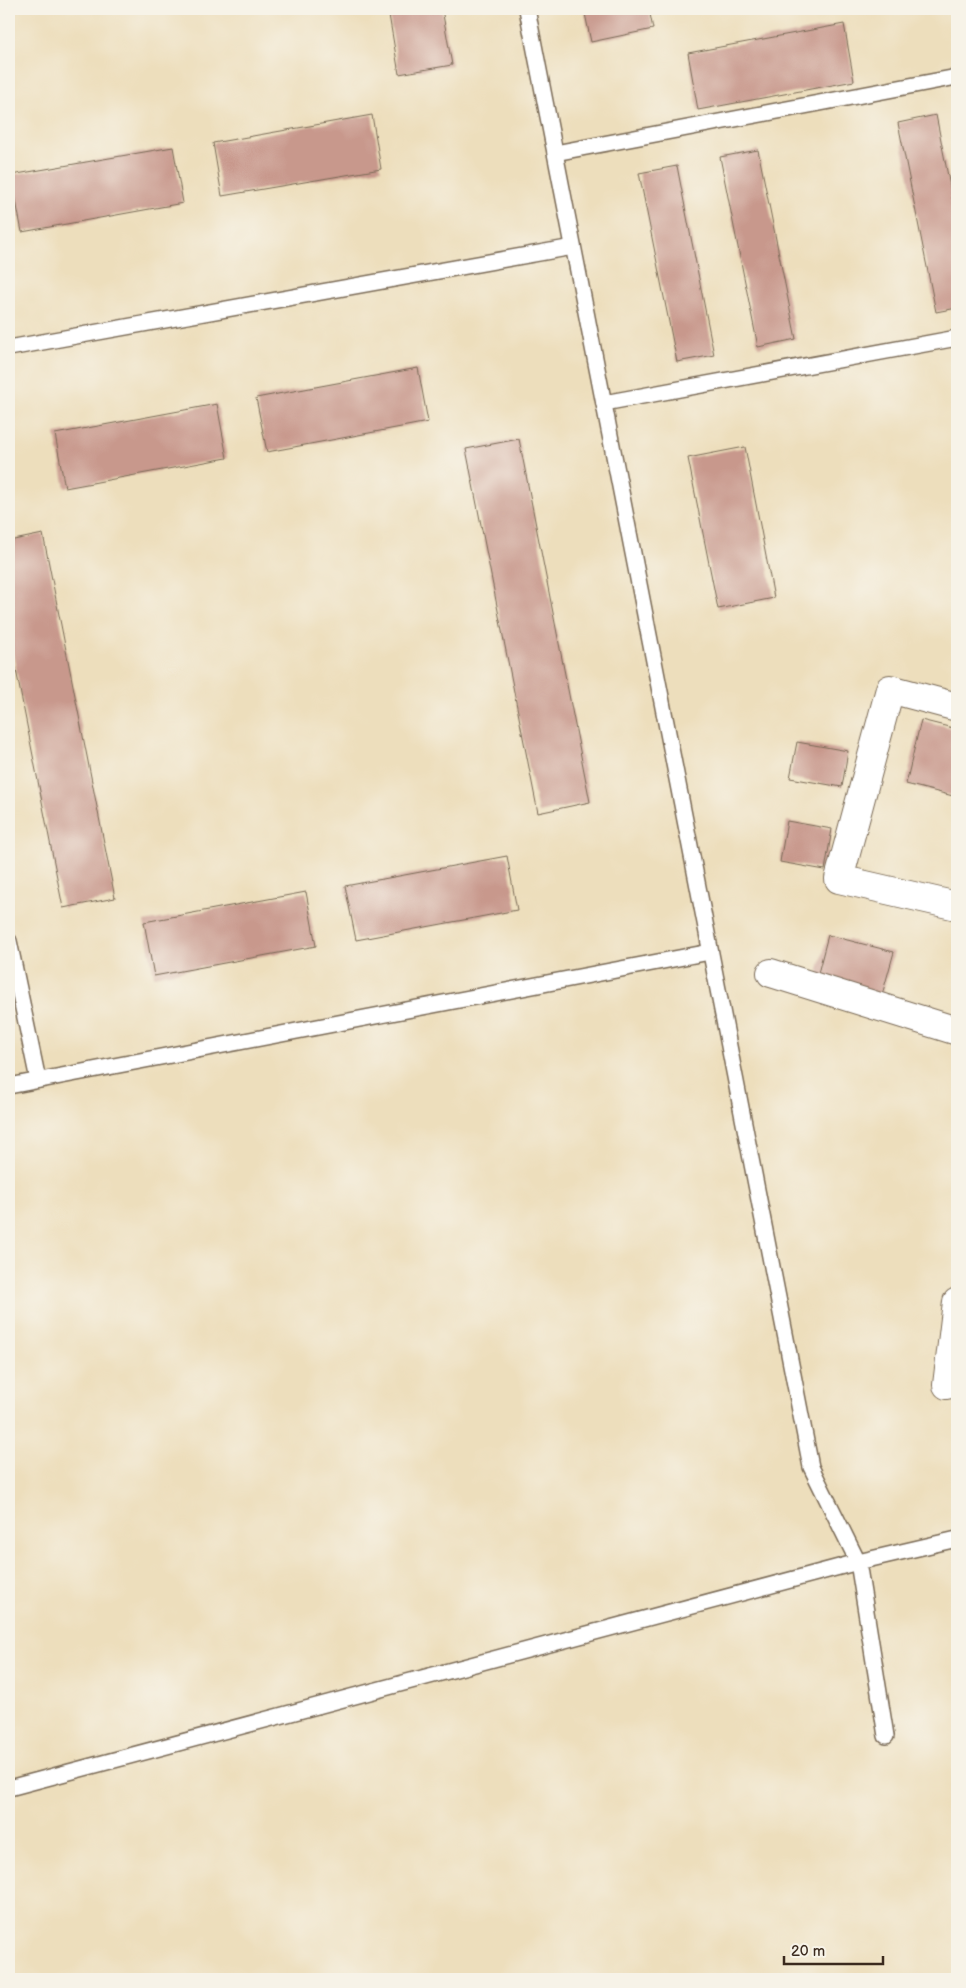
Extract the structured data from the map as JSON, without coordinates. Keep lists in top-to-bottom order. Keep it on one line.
{"scale_bar":"20 m"}
